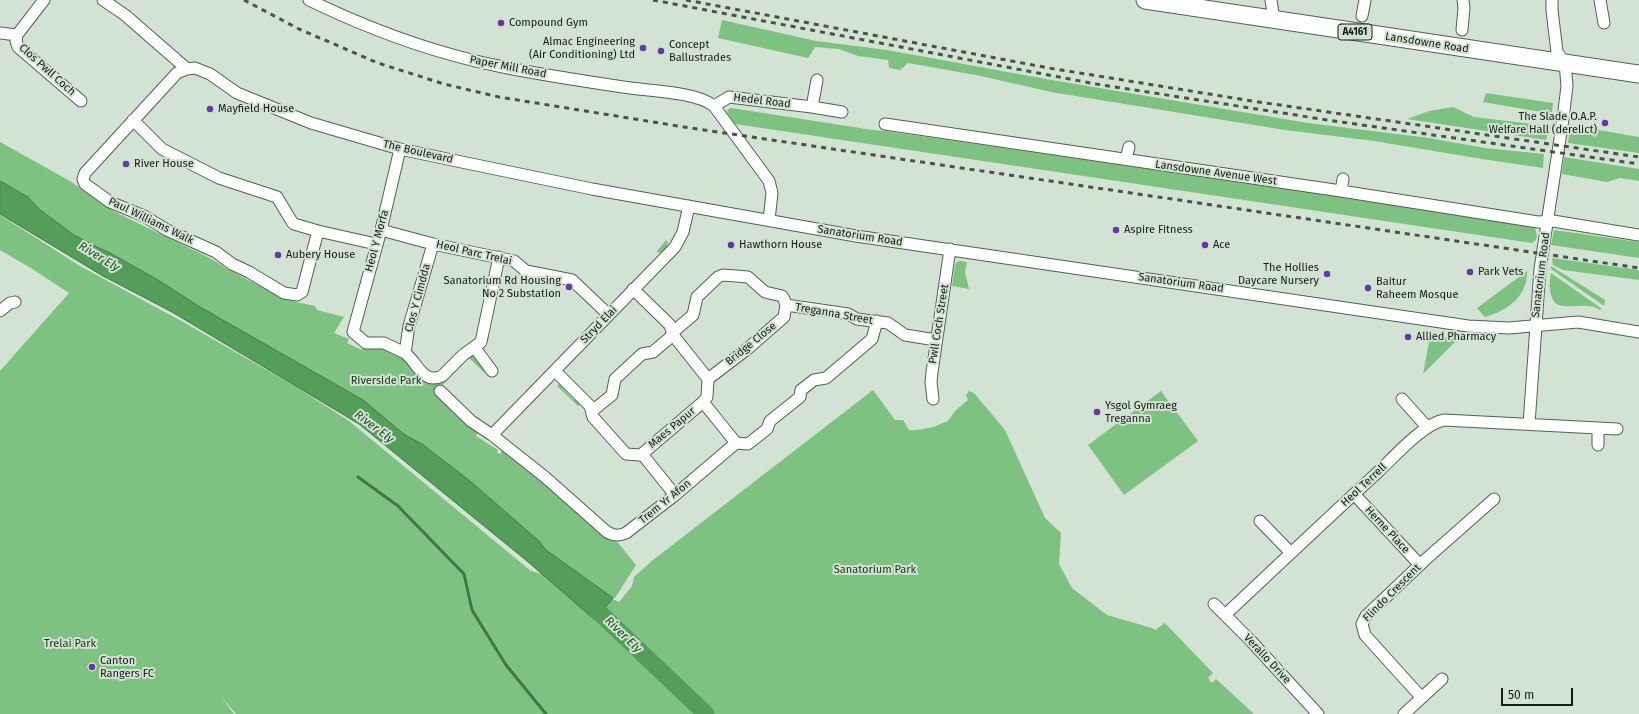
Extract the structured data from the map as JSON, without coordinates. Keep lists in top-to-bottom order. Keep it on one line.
{"streets":{"main road":["A4161","Lansdowne Road"],"street":["Paper Mill Road","Clos Pwll Coch","Hedel Road","The Boulevard","Lansdowne Avenue West","Paul Williams Walk","Sanatorium Road","Heol Y Morfa","Heol Parc Trelai","Clos Y Cimdda","Treganna Street","Pwll Coch Street","Stryd Elai","Bridge Close","Maes Papur","Heol Terrell","Trem Yr Afon","Herne Place","Flindo Crescent","Verallo Drive"]},"crossings":[["Lansdowne Road","Sanatorium Road"],["Paper Mill Road","Hedel Road"],["The Boulevard","Paul Williams Walk"],["The Boulevard","Sanatorium Road"],["The Boulevard","Heol Y Morfa"],["The Boulevard","Stryd Elai"],["Lansdowne Avenue West","Sanatorium Road"],["Sanatorium Road","Pwll Coch Street"],["Heol Y Morfa","Heol Parc Trelai"],["Heol Y Morfa","Clos Y Cimdda"],["Heol Parc Trelai","Clos Y Cimdda"],["Heol Parc Trelai","Stryd Elai"],["Treganna Street","Pwll Coch Street"],["Treganna Street","Bridge Close"],["Treganna Street","Trem Yr Afon"],["Stryd Elai","Trem Yr Afon"],["Heol Terrell","Herne Place"],["Heol Terrell","Verallo Drive"],["Herne Place","Flindo Crescent"]],"water":["River Ely"],"parks":["Riverside Park","Sanatorium Park","Trelai Park"],"places":["Compound Gym","Almac Engineering (Air Conditioning) Ltd","Concept Ballustrades","Mayfield House","The Slade O.A.P. Welfare Hall (derelict)","River House","Aspire Fitness","Hawthorn House","Ace","Aubery House","Park Vets","The Hollies Daycare Nursery","Sanatorium Rd Housing No 2 Substation","Baitur Raheem Mosque","Allied Pharmacy","Ysgol Gymraeg Treganna","Canton Rangers FC"],"scale_bar":"50 m"}
